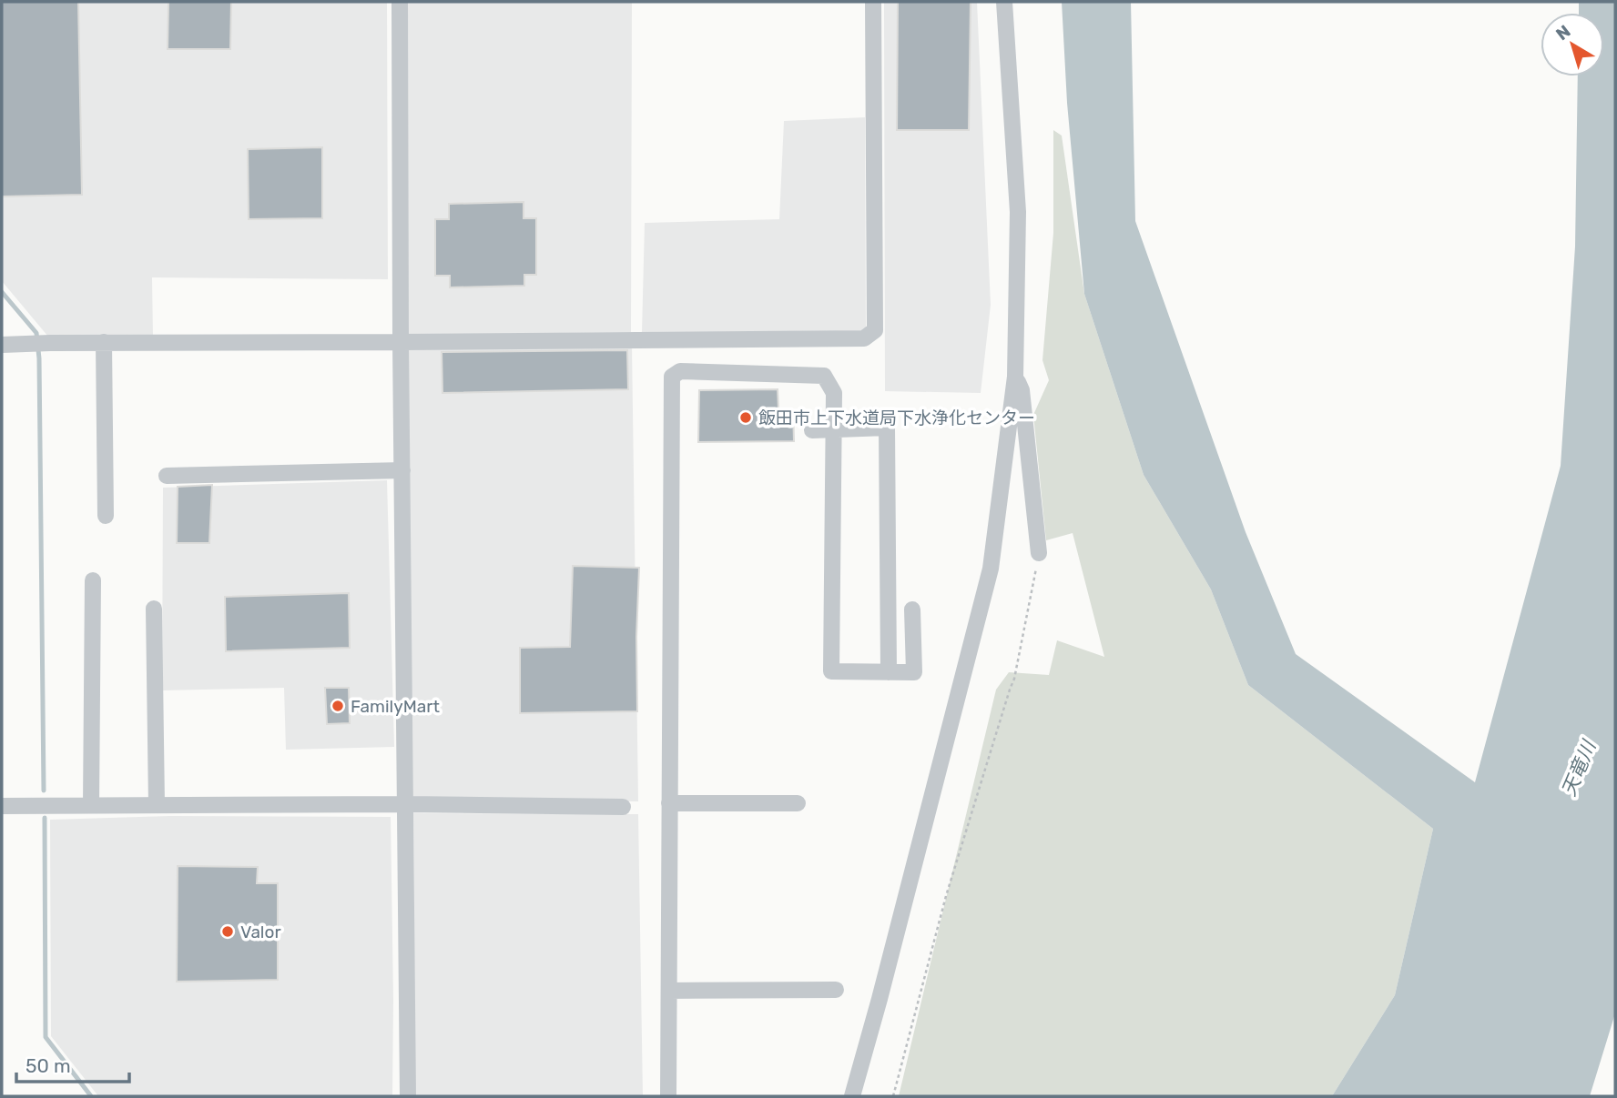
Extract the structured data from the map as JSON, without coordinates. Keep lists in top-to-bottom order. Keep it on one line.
{"water":["天竜川"],"places":["飯田市上下水道局下水浄化センター","FamilyMart","Valor"],"scale_bar":"50 m","north":"top left"}
